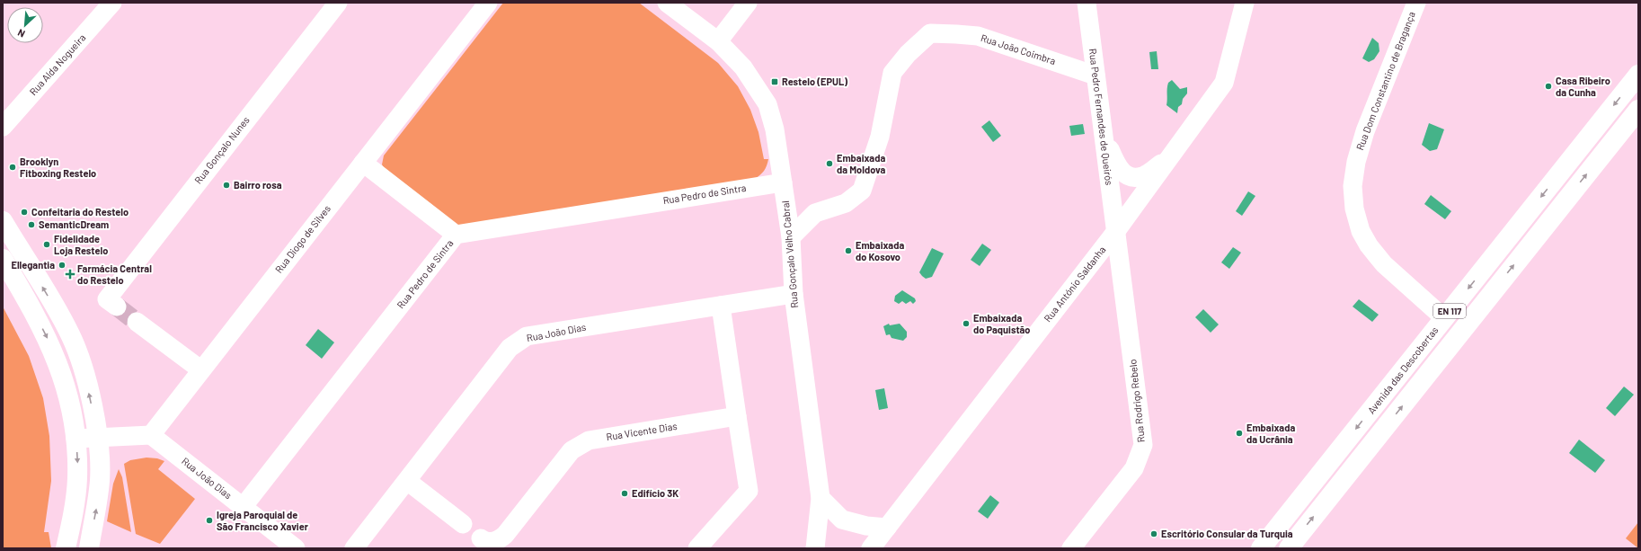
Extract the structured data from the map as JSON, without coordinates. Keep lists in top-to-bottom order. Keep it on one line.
{"streets":{"main road":["EN 117","Avenida das Descobertas"],"street":["Rua João Coimbra","Rua Alda Nogueira","Rua Dom Constantino de Bragança","Rua Pedro Fernandes de Queirós","Rua Gonçalo Nunes","Rua Pedro de Sintra","Rua Diogo de Silves","Rua Gonçalo Velho Cabral","Rua António Saldanha","Rua João Dias","Rua Rodrigo Rebelo","Rua Vicente Dias"]},"crossings":[["Rua João Coimbra","Rua Pedro Fernandes de Queirós"],["Rua João Coimbra","Rua Gonçalo Velho Cabral"],["Rua Dom Constantino de Bragança","Avenida das Descobertas"],["Rua Pedro Fernandes de Queirós","Rua António Saldanha"],["Rua Pedro Fernandes de Queirós","Rua Rodrigo Rebelo"],["Rua Pedro de Sintra","Rua Gonçalo Velho Cabral"],["Rua Pedro de Sintra","Rua João Dias"],["Rua Diogo de Silves","Rua João Dias"],["Rua Gonçalo Velho Cabral","Rua João Dias"],["Rua António Saldanha","Rua Rodrigo Rebelo"]],"places":{"transit":["Restelo (EPUL)"],"other":["Casa Ribeiro da Cunha","Embaixada da Moldova","Brooklyn Fitboxing Restelo","Bairro rosa","Confeitaria do Restelo","SemanticDream","Fidelidade Loja Restelo","Embaixada do Kosovo","Ellegantia","Embaixada do Paquistão","Embaixada da Ucrânia","Edifício 3K","Igreja Paroquial de São Francisco Xavier","Escritório Consular da Turquia"],"health":["Farmácia Central do Restelo"]},"north":"bottom left"}
